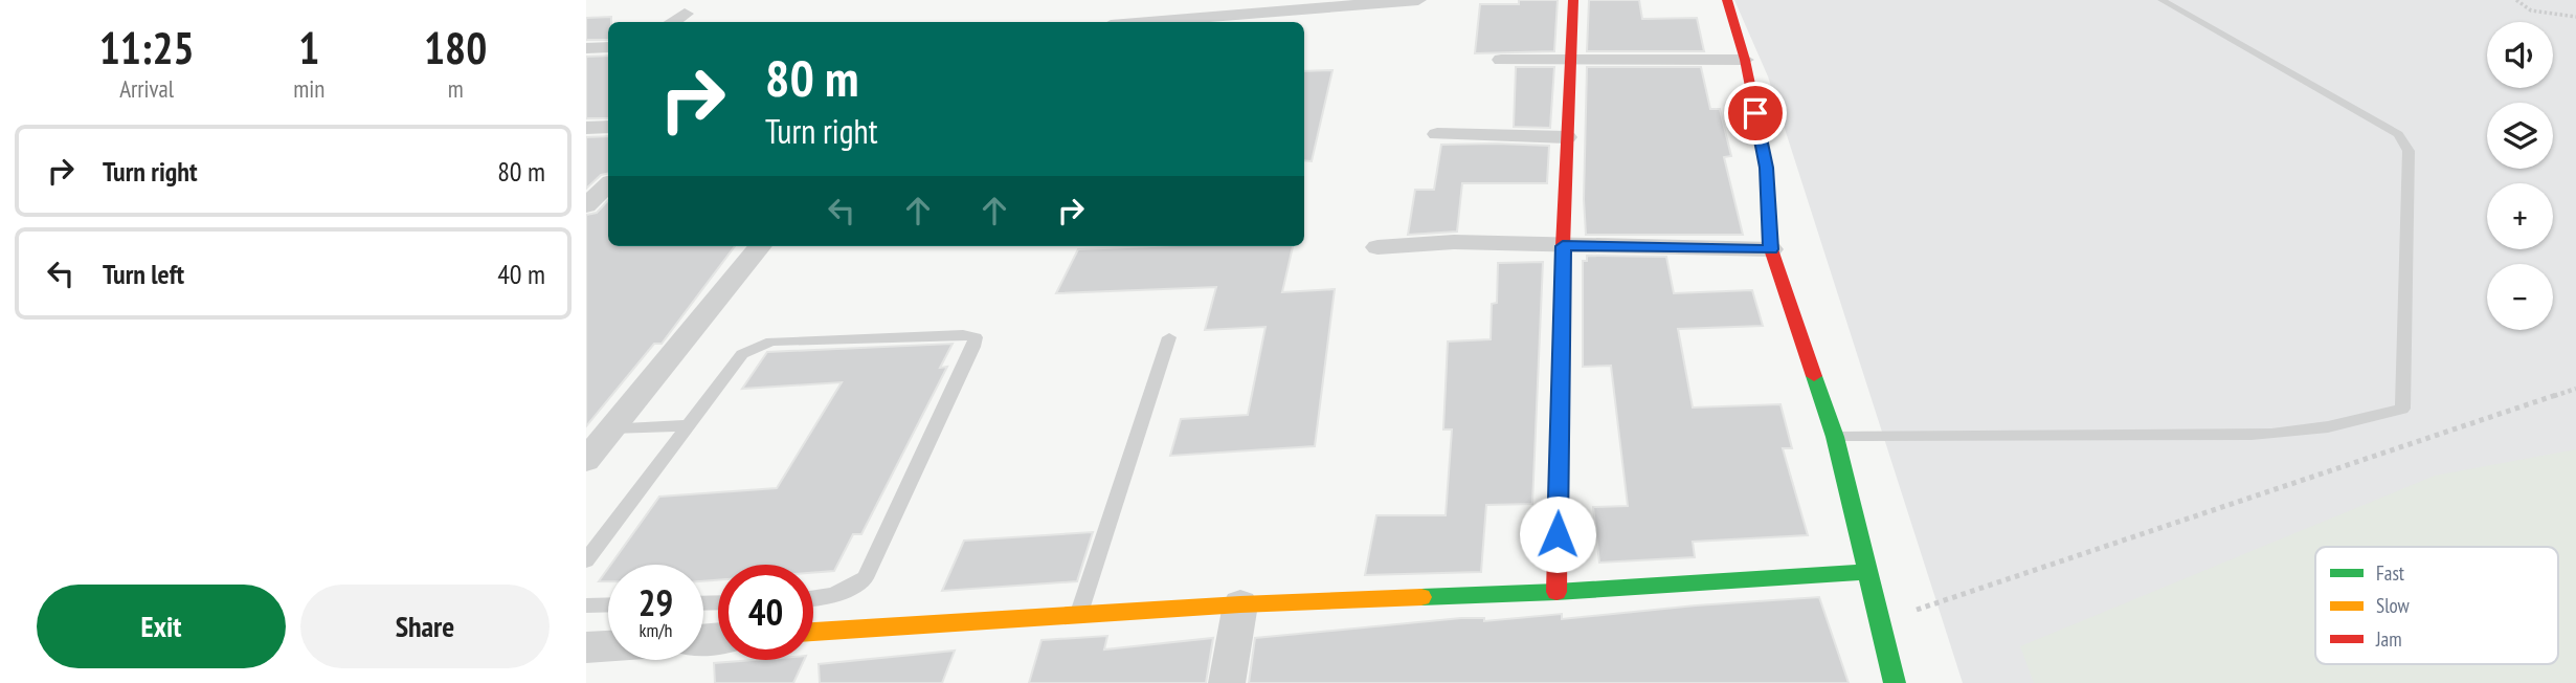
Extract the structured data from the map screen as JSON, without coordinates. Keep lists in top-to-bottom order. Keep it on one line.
{"legend":["Fast","Slow","Jam"],"page":{"eta":["11:25","Arrival","1","min","180","m"],"map_buttons":["+","−"],"turn":["80 m","Turn right"],"list":[{"name":"Turn right","value":"80 m"},{"name":"Turn left","value":"40 m"}],"speed":"29 km/h","limit":"40","buttons":["Exit","Share"]}}
